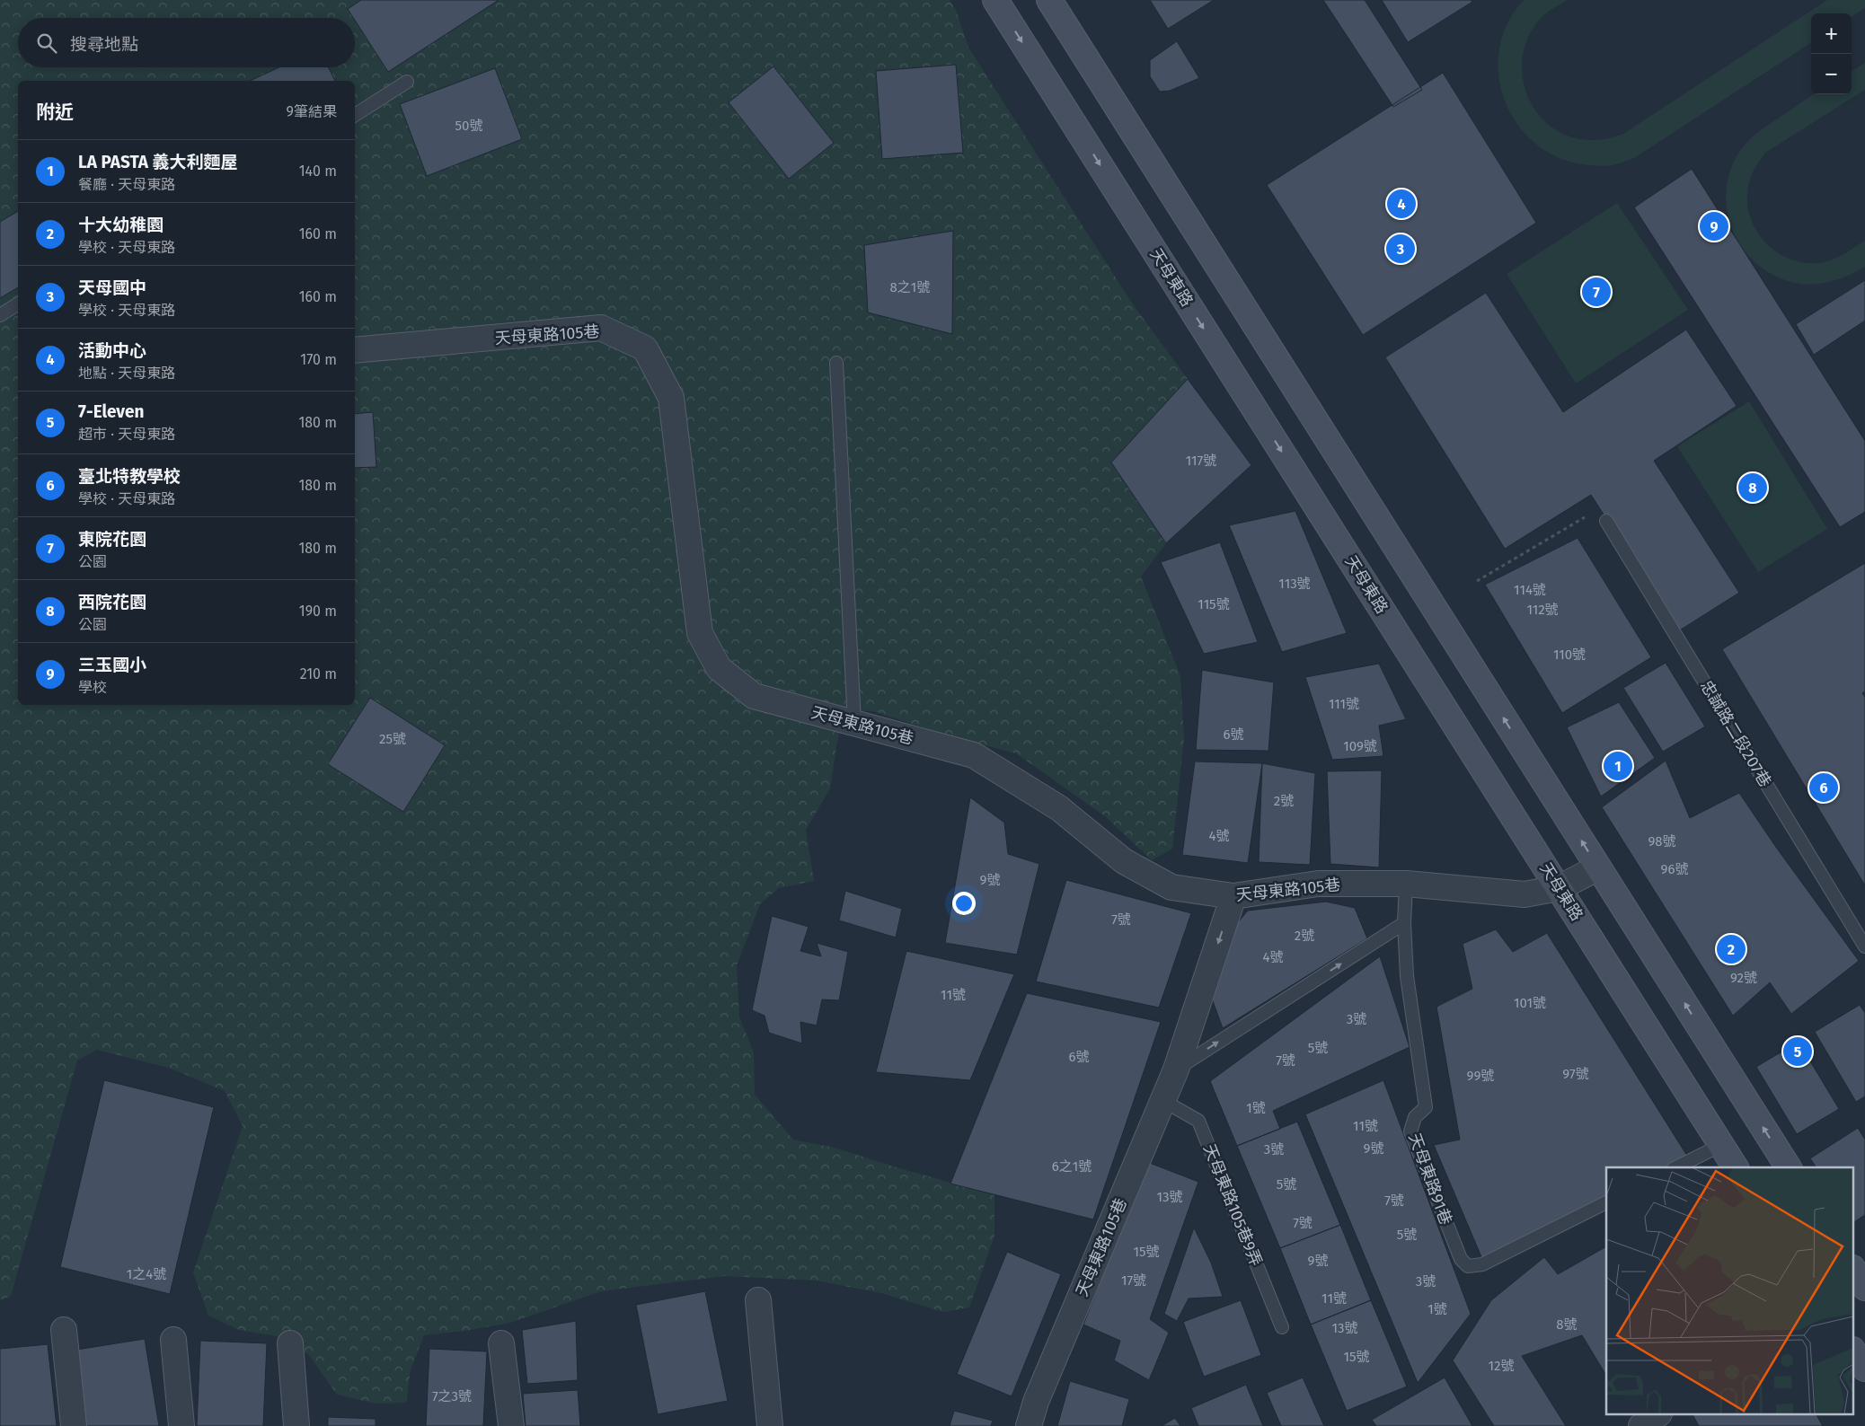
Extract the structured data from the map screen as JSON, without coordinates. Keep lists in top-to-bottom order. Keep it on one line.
{"streets":{"street":["天母東路","天母東路105巷"],"lane":["忠誠路二段207巷","天母東路91巷","天母東路105巷9弄"]},"crossings":[["天母東路","天母東路105巷"],["天母東路105巷","天母東路91巷"],["天母東路105巷","天母東路105巷9弄"]],"house_numbers":["50號","8之1號","117號","113號","114號","115號","112號","110號","111號","6號","25號","109號","2號","4號","98號","96號","9號","7號","2號","4號","92號","11號","101號","3號","5號","6號","7號","97號","99號","1號","11號","9號","3號","6之1號","5號","13號","7號","7號","5號","15號","9號","1之4號","17號","3號","11號","1號","8號","13號","15號","12號","7之3號"],"page":{"map_buttons":["+","−"],"search":"搜尋地點","heading":["附近","9筆結果"],"list":[{"mark":"1","name":"LA PASTA 義大利麵屋","note":"餐廳 · 天母東路","value":"140 m"},{"mark":"2","name":"十大幼稚園","note":"學校 · 天母東路","value":"160 m"},{"mark":"3","name":"天母國中","note":"學校 · 天母東路","value":"160 m"},{"mark":"4","name":"活動中心","note":"地點 · 天母東路","value":"170 m"},{"mark":"5","name":"7-Eleven","note":"超市 · 天母東路","value":"180 m"},{"mark":"6","name":"臺北特教學校","note":"學校 · 天母東路","value":"180 m"},{"mark":"7","name":"東院花園","note":"公園","value":"180 m"},{"mark":"8","name":"西院花園","note":"公園","value":"190 m"},{"mark":"9","name":"三玉國小","note":"學校","value":"210 m"}],"pins":["4","9","3","7","8","1","6","2","5"]}}
